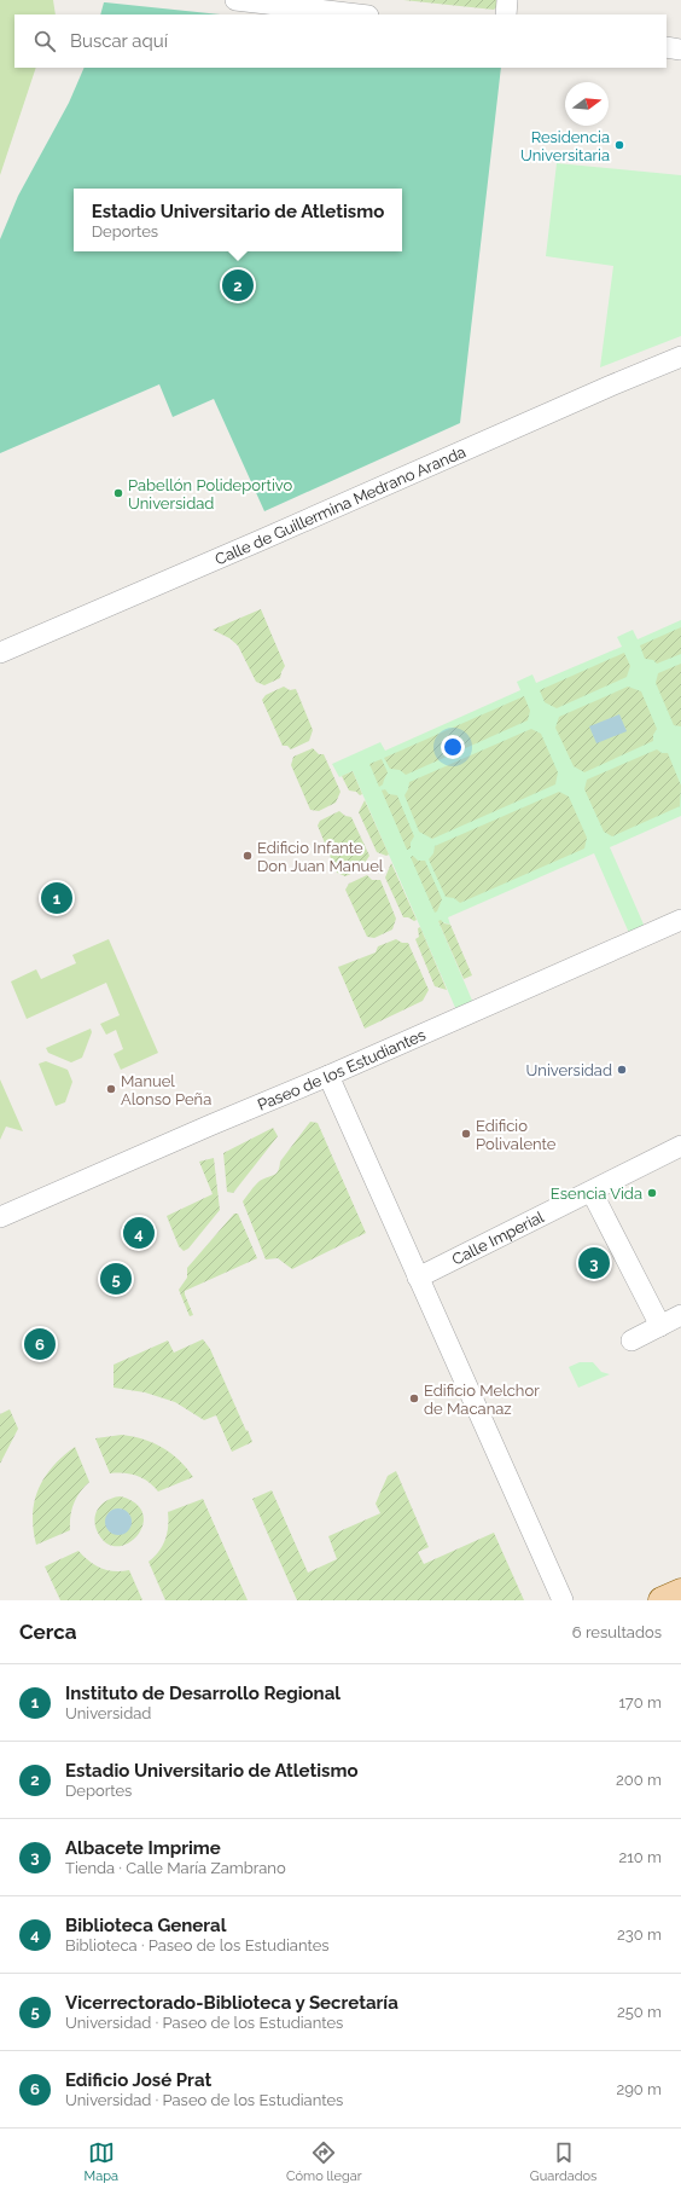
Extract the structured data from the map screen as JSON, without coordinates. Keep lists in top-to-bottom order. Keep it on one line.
{"streets":{"street":["Calle de Guillermina Medrano Aranda","Paseo de los Estudiantes","Calle Imperial"]},"places":["Residencia Universitaria","Pabellón Polideportivo Universidad","Edificio Infante Don Juan Manuel","Universidad","Manuel Alonso Peña","Edificio Polivalente","Esencia Vida","Edificio Melchor de Macanaz"],"north":"right","page":{"search":"Buscar aquí","popup":["Estadio Universitario de Atletismo","Deportes"],"pins":["2","1","4","3","5","6"],"heading":["Cerca","6 resultados"],"list":[{"mark":"1","name":"Instituto de Desarrollo Regional","note":"Universidad","value":"170 m"},{"mark":"2","name":"Estadio Universitario de Atletismo","note":"Deportes","value":"200 m"},{"mark":"3","name":"Albacete Imprime","note":"Tienda · Calle María Zambrano","value":"210 m"},{"mark":"4","name":"Biblioteca General","note":"Biblioteca · Paseo de los Estudiantes","value":"230 m"},{"mark":"5","name":"Vicerrectorado-Biblioteca y Secretaría","note":"Universidad · Paseo de los Estudiantes","value":"250 m"},{"mark":"6","name":"Edificio José Prat","note":"Universidad · Paseo de los Estudiantes","value":"290 m"}],"nav":["Mapa","Cómo llegar","Guardados"]}}
